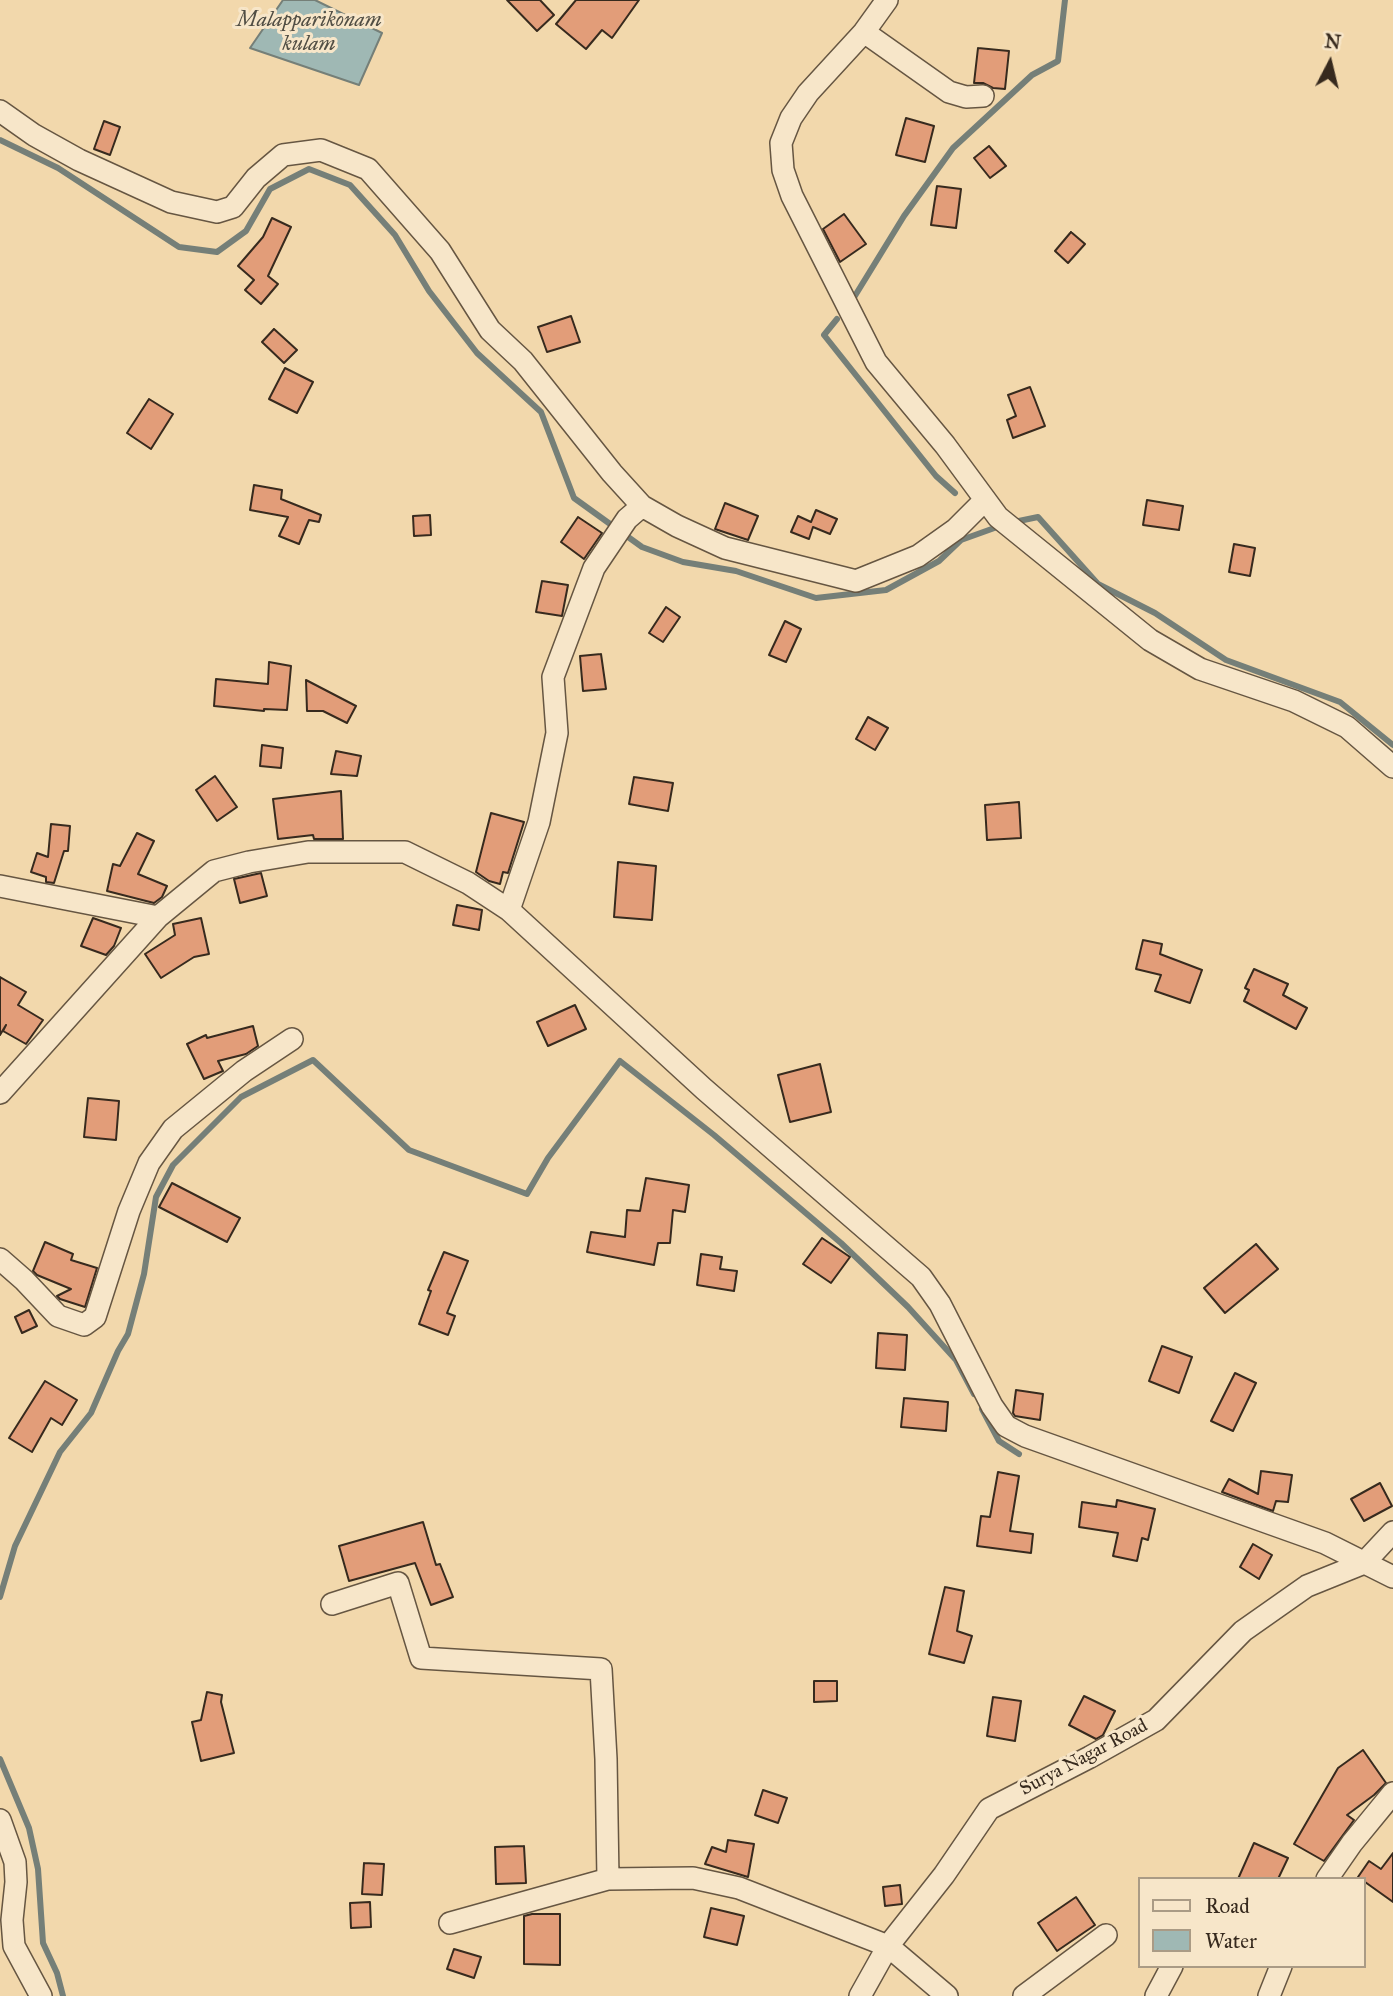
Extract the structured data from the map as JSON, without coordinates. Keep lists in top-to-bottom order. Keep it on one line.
{"streets":{"street":["Surya Nagar Road"]},"water":["Malapparikonam kulam"],"legend":["Road","Water"],"north":"top"}
